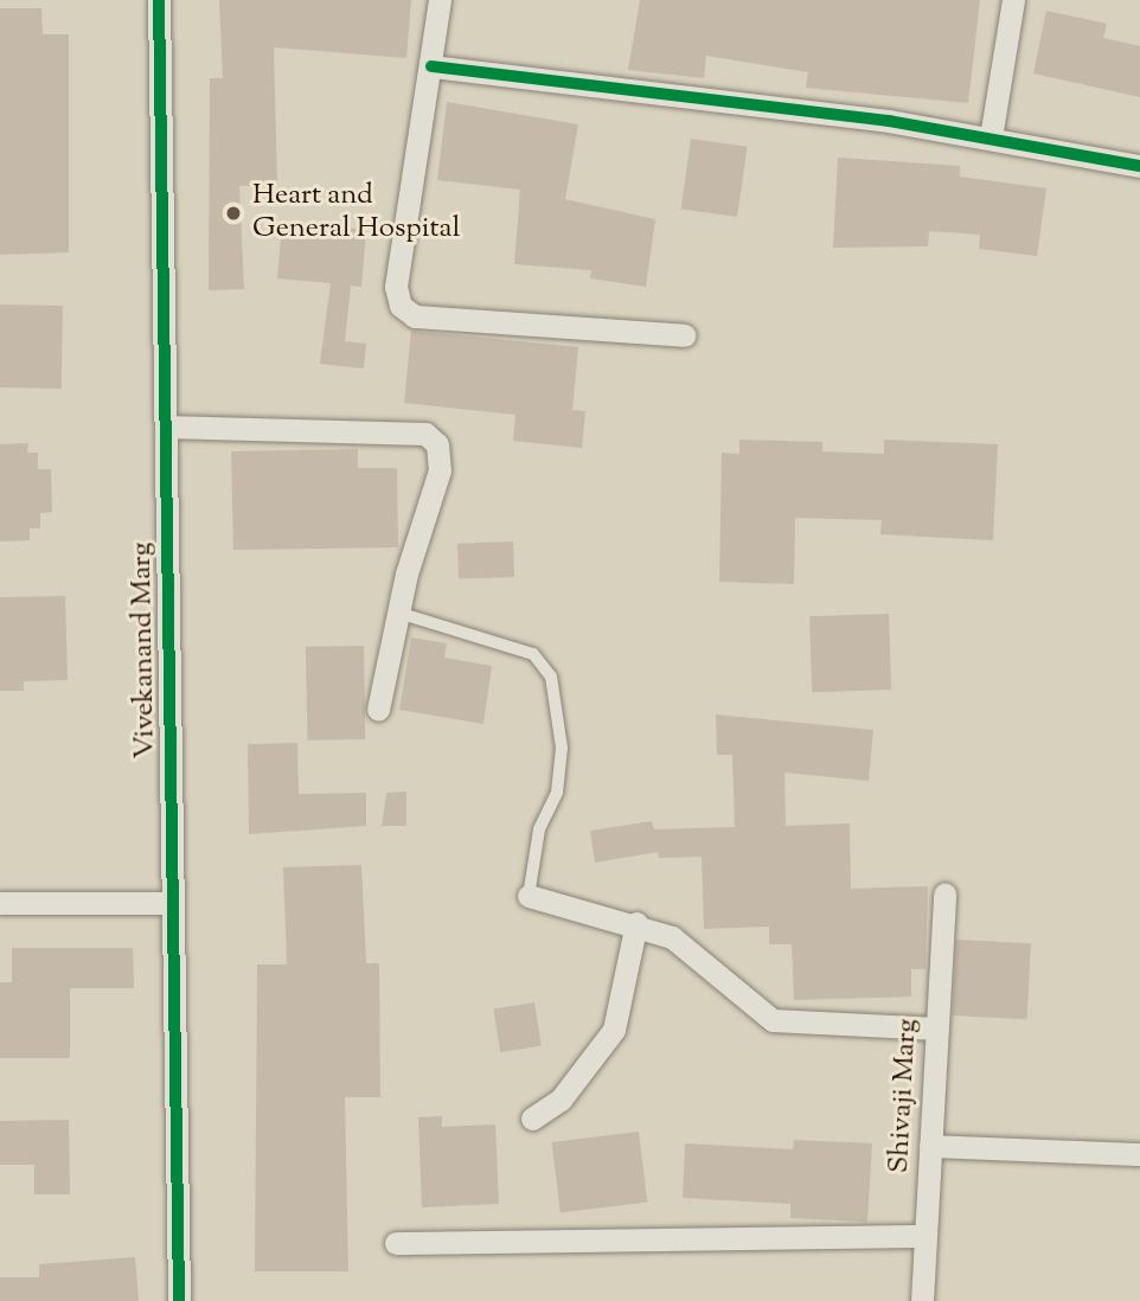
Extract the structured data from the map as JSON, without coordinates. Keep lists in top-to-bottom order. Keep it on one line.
{"streets":{"street":["Vivekanand Marg","Shivaji Marg"]},"places":["Heart and General Hospital"]}
